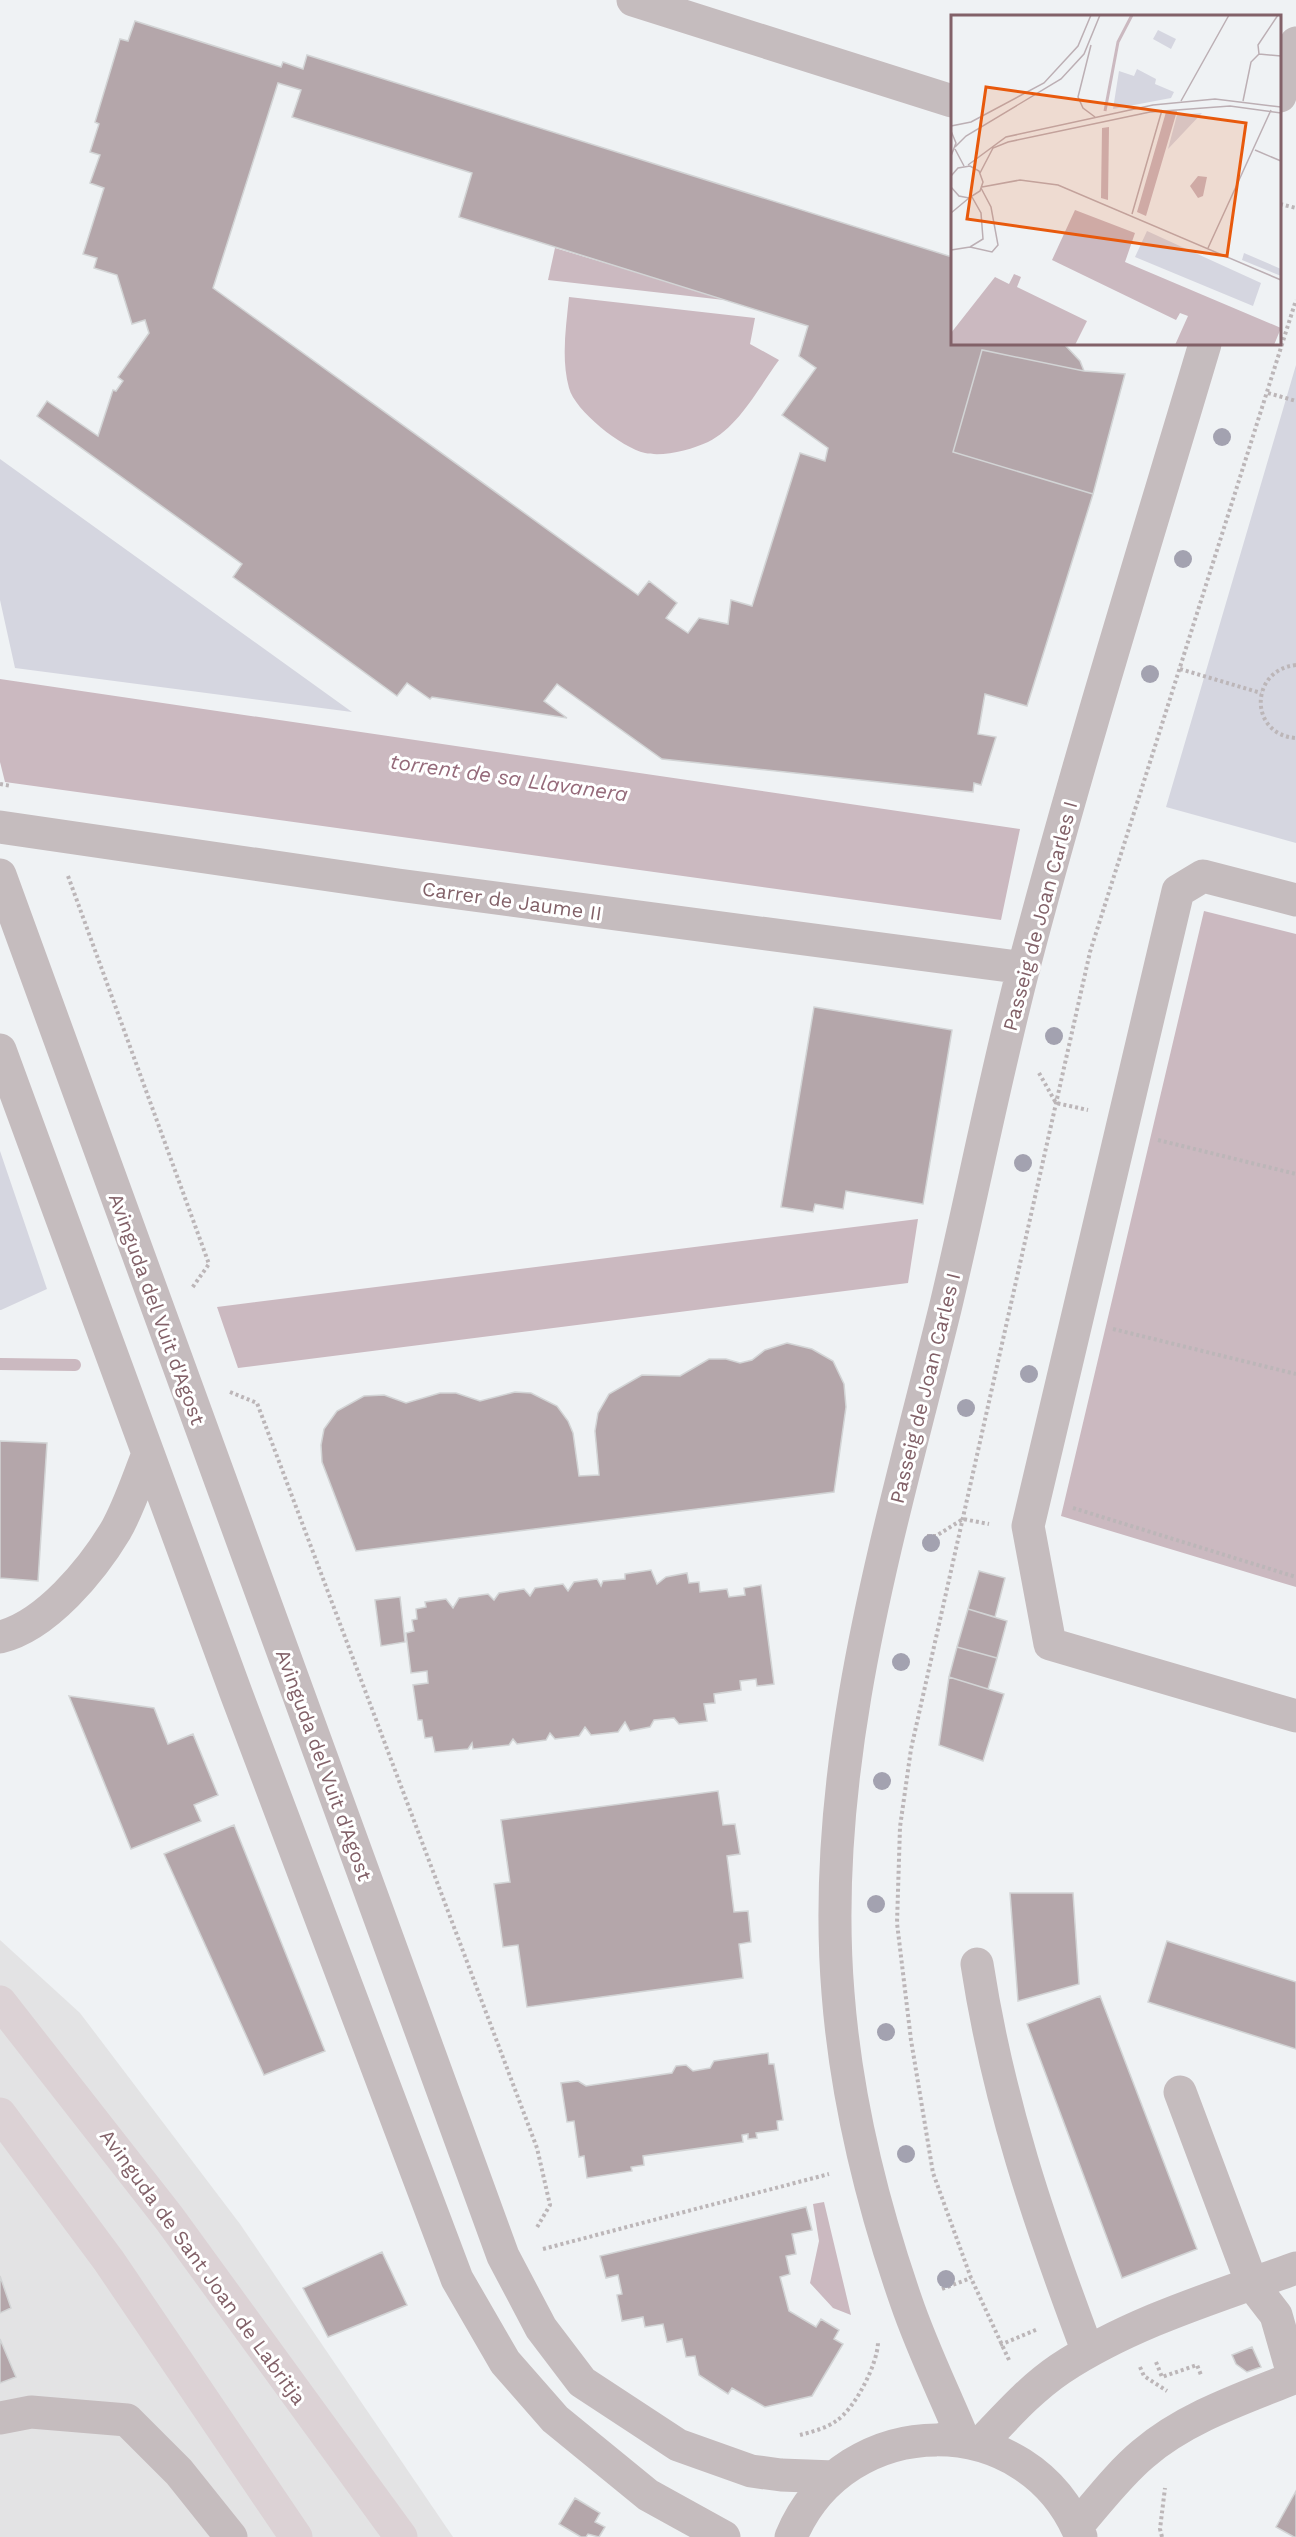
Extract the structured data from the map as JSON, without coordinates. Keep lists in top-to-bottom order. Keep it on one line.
{"streets":{"main road":["Avinguda de Sant Joan de Labritja"],"street":["Carrer de Jaume II","Passeig de Joan Carles I","Avinguda del Vuit d'Agost"]},"crossings":[["Carrer de Jaume II","Passeig de Joan Carles I"]],"water":["torrent de sa Llavanera"]}
